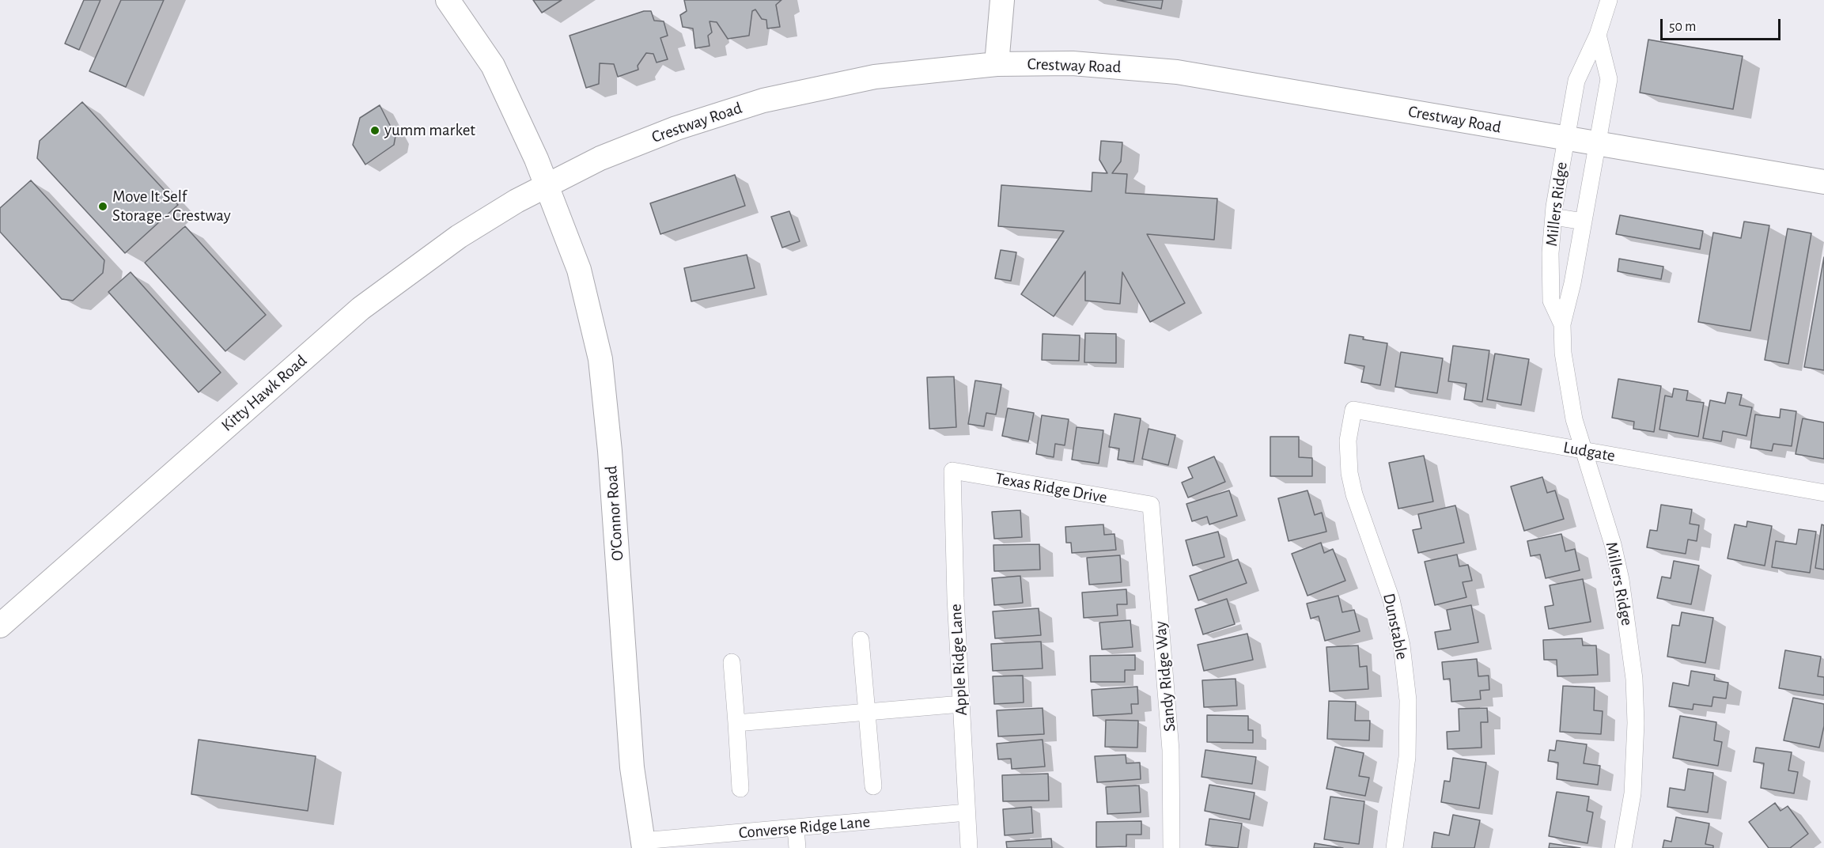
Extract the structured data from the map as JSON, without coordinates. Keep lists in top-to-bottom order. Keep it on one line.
{"streets":{"main road":["Crestway Road","Kitty Hawk Road","O'Connor Road"],"street":["Millers Ridge","Ludgate","Texas Ridge Drive","Dunstable","Apple Ridge Lane","Sandy Ridge Way","Converse Ridge Lane"]},"crossings":[["Crestway Road","Millers Ridge"],["Crestway Road","Kitty Hawk Road"],["Crestway Road","O'Connor Road"],["Millers Ridge","Ludgate"],["Kitty Hawk Road","O'Connor Road"],["Ludgate","Dunstable"],["Texas Ridge Drive","Apple Ridge Lane"],["Texas Ridge Drive","Sandy Ridge Way"],["O'Connor Road","Converse Ridge Lane"],["Apple Ridge Lane","Converse Ridge Lane"]],"places":["yumm market","Move It Self Storage - Crestway"],"scale_bar":"50 m"}
